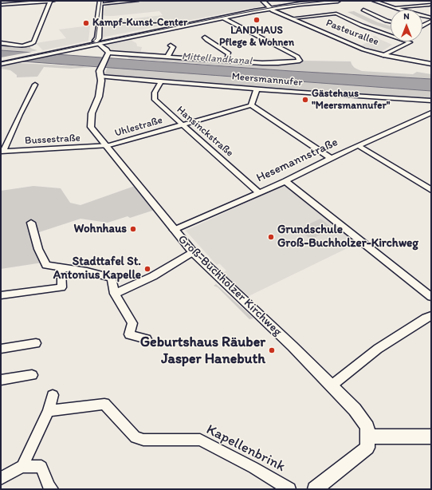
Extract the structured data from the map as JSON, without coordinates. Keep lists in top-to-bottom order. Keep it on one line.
{"streets":{"street":["Pasteurallee","Meersmannufer","Uhlestraße","Hansinckstraße","Bussestraße","Hesemannstraße","Groß-Buchholzer Kirchweg","Kapellenbrink"]},"crossings":[["Meersmannufer","Hansinckstraße"],["Meersmannufer","Groß-Buchholzer Kirchweg"],["Uhlestraße","Hansinckstraße"],["Uhlestraße","Bussestraße"],["Uhlestraße","Groß-Buchholzer Kirchweg"],["Hansinckstraße","Hesemannstraße"],["Bussestraße","Groß-Buchholzer Kirchweg"],["Hesemannstraße","Groß-Buchholzer Kirchweg"]],"water":["Mittellandkanal"],"places":["LANDHAUS Pflege & Wohnen","Kampf-Kunst-Center","Gästehaus \"Meersmannufer\"","Wohnhaus","Grundschule Groß-Buchholzer-Kirchweg","Stadttafel St. Antonius Kapelle","Geburtshaus Räuber Jasper Hanebuth"],"north":"top"}
